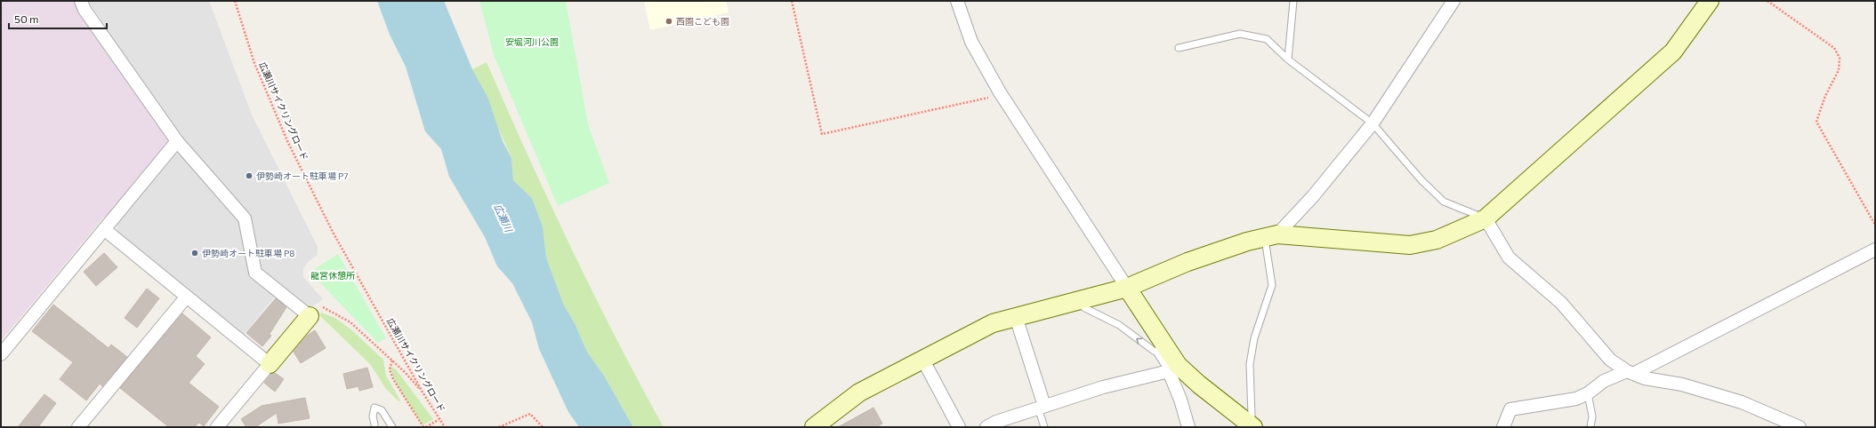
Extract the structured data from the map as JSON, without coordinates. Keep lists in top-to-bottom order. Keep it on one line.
{"streets":{"path":["広瀬川サイクリングロード"]},"water":["広瀬川"],"parks":["安堀河川公園","龍宮休憩所"],"places":["西園こども園","伊勢崎オート駐車場 P7","伊勢崎オート駐車場 P8"],"scale_bar":"50 m"}
